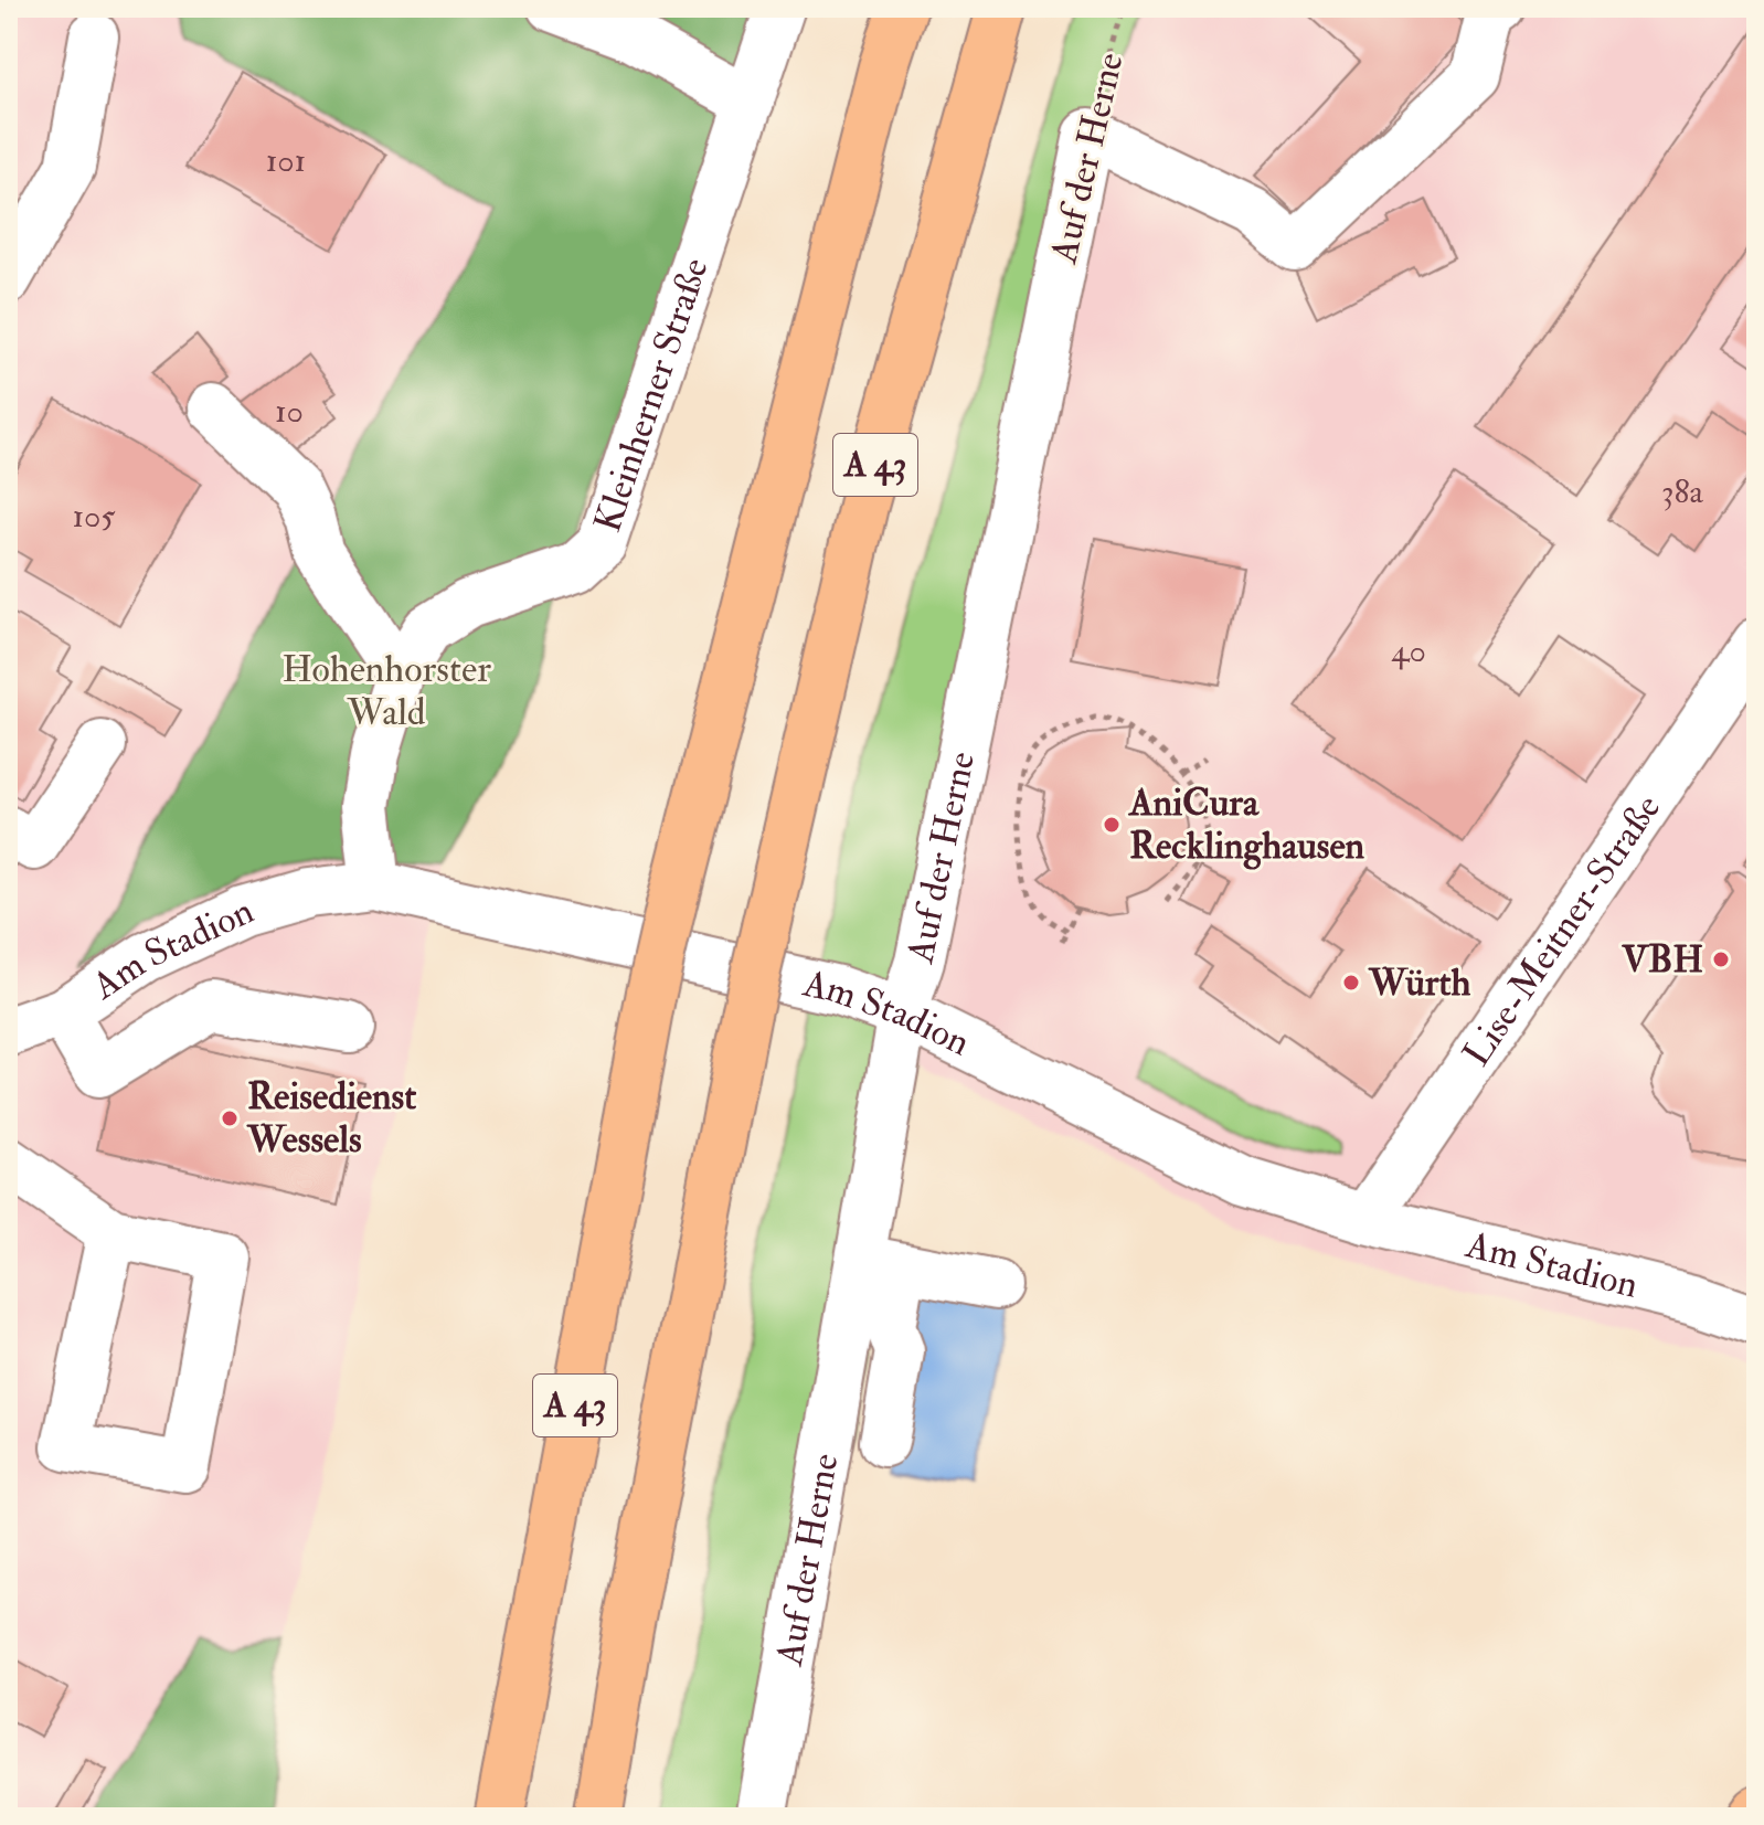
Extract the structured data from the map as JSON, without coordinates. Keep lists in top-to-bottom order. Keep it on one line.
{"streets":{"main road":["A 43"],"street":["Auf der Herne","Kleinherner Straße","Lise-Meitner-Straße","Am Stadion"]},"crossings":[["Auf der Herne","Am Stadion"],["Kleinherner Straße","Am Stadion"],["Lise-Meitner-Straße","Am Stadion"]],"parks":["Hohenhorster Wald"],"places":["AniCura Recklinghausen","VBH","Würth","Reisedienst Wessels"],"house_numbers":["101","10","38a","105","40"]}
